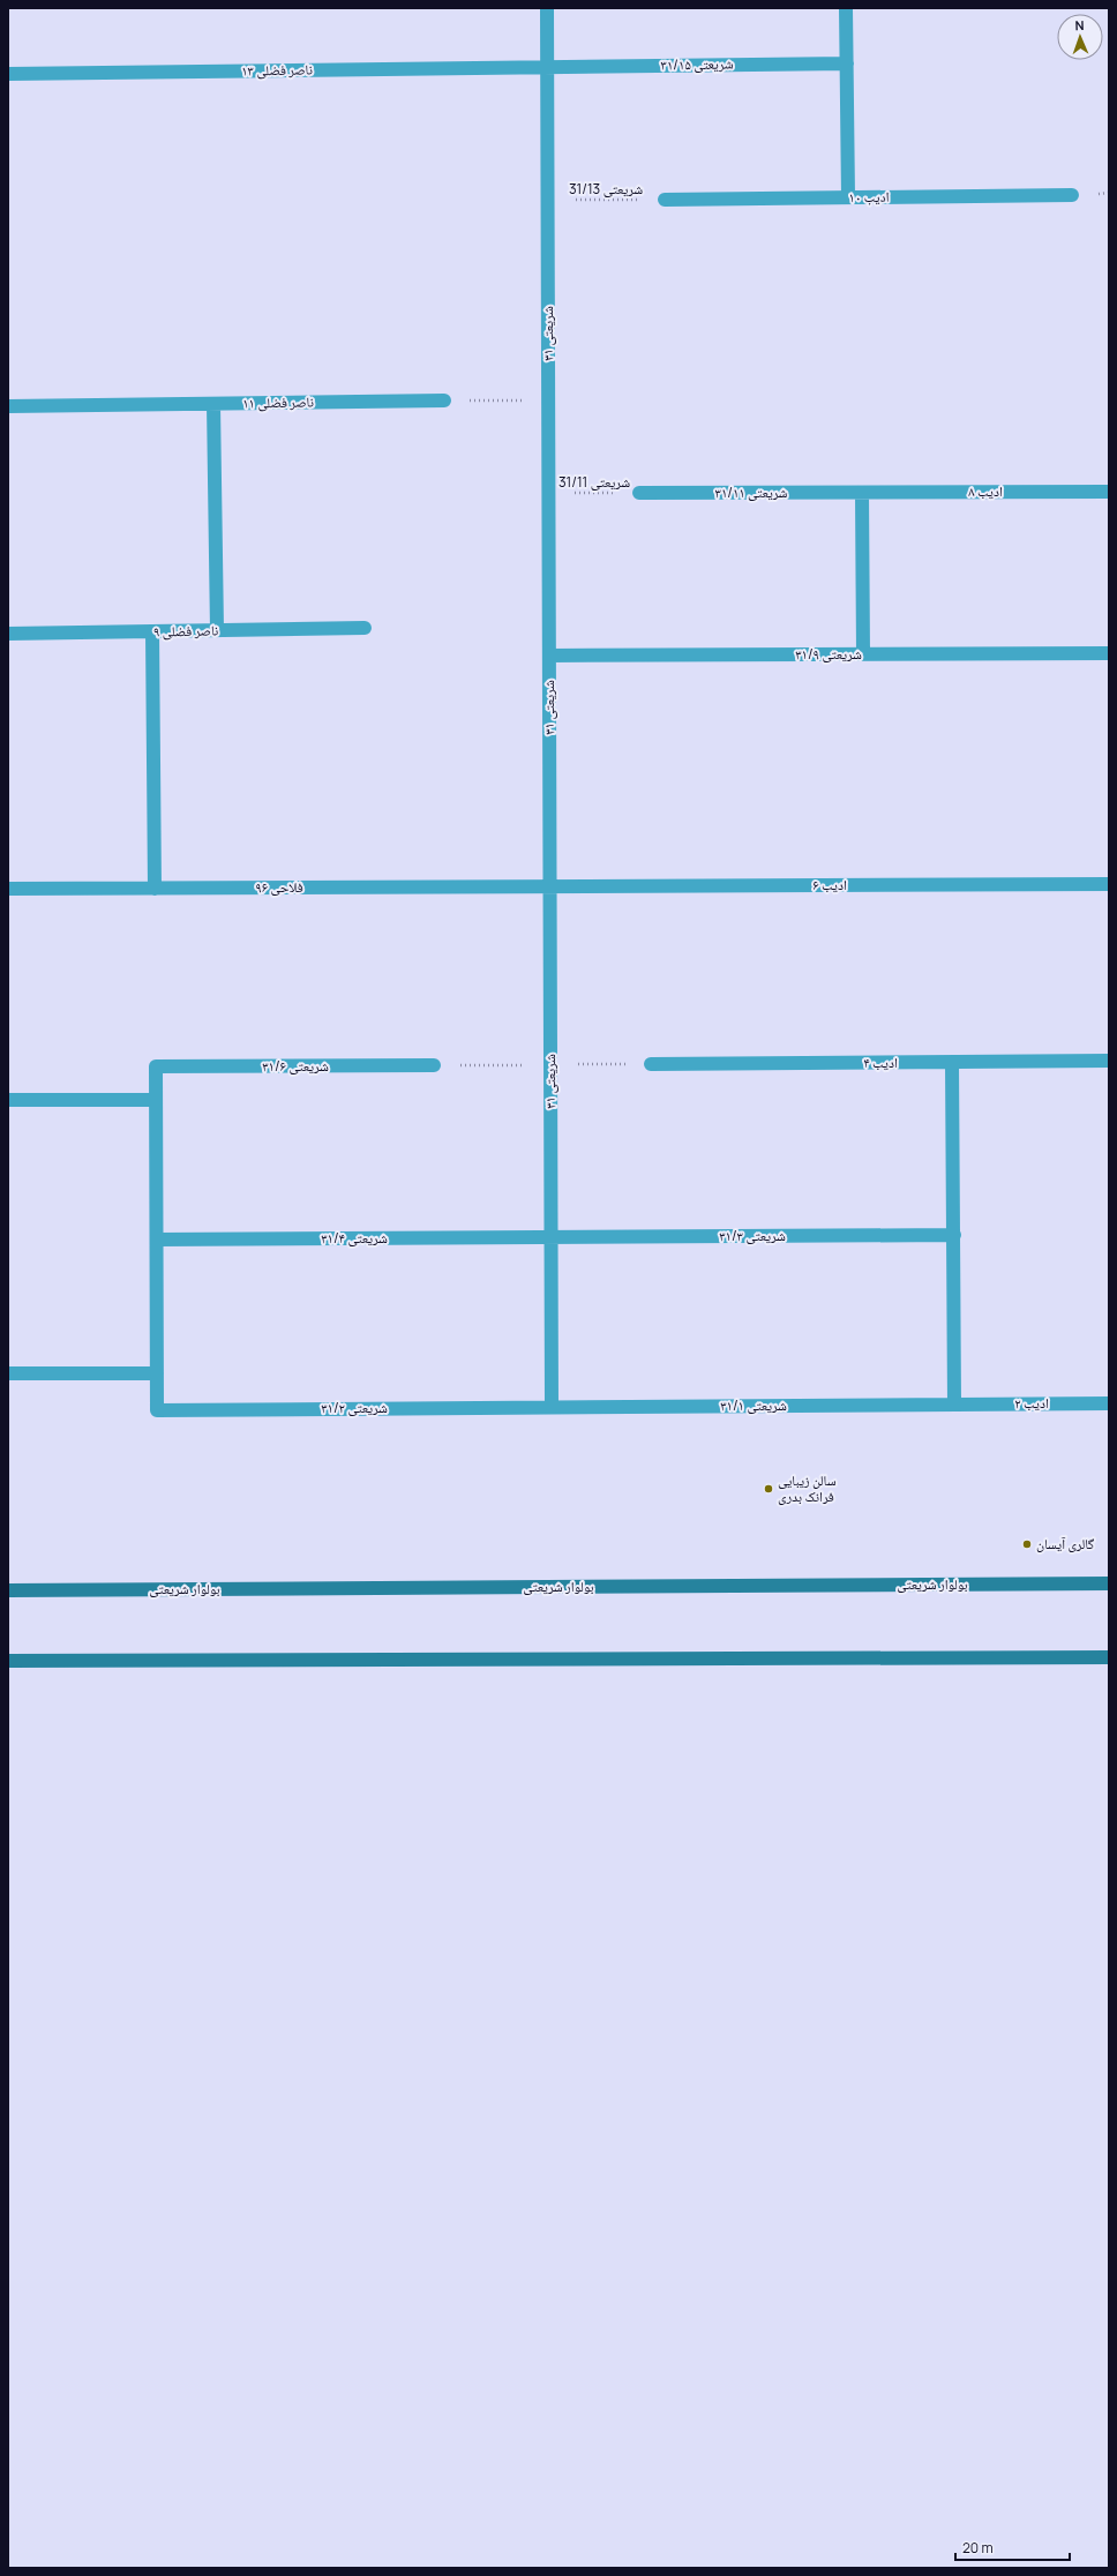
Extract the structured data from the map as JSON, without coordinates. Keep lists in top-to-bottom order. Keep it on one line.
{"streets":{"main road":["بولوار شریعتی"],"street":["شریعتی ۳۱/۱۵","ناصر فضلی ۱۳","ادیب ۱۰","شریعتی ۳۱","ناصر فضلی ۱۱","ادیب ۸","شریعتی ۳۱/۱۱","ناصر فضلی ۹","شریعتی ۳۱/۹","ادیب ۶","فلاحی ۹۶","ادیب ۴","شریعتی ۳۱/۶","شریعتی ۳۱/۳","شریعتی ۳۱/۴","ادیب ۲","شریعتی ۳۱/۱","شریعتی ۳۱/۲"],"path":["شریعتی 31/13","شریعتی 31/11"]},"crossings":[["شریعتی ۳۱/۱۵","ناصر فضلی ۱۳"],["شریعتی ۳۱/۱۵","شریعتی ۳۱"],["ناصر فضلی ۱۳","شریعتی ۳۱"],["شریعتی 31/13","ادیب ۱۰"],["شریعتی 31/13","شریعتی ۳۱"],["شریعتی ۳۱","شریعتی 31/11"],["شریعتی ۳۱","شریعتی ۳۱/۹"],["شریعتی ۳۱","ادیب ۶"],["شریعتی ۳۱","فلاحی ۹۶"],["شریعتی ۳۱","شریعتی ۳۱/۳"],["شریعتی ۳۱","شریعتی ۳۱/۴"],["شریعتی ۳۱","شریعتی ۳۱/۱"],["شریعتی ۳۱","شریعتی ۳۱/۲"],["شریعتی 31/11","شریعتی ۳۱/۱۱"],["ادیب ۸","شریعتی ۳۱/۱۱"],["ادیب ۶","فلاحی ۹۶"],["شریعتی ۳۱/۳","شریعتی ۳۱/۴"],["ادیب ۲","شریعتی ۳۱/۱"],["شریعتی ۳۱/۱","شریعتی ۳۱/۲"]],"places":["سالن زیبایی فرانک بدری","گالری آيسان"],"scale_bar":"20 m","north":"top"}
